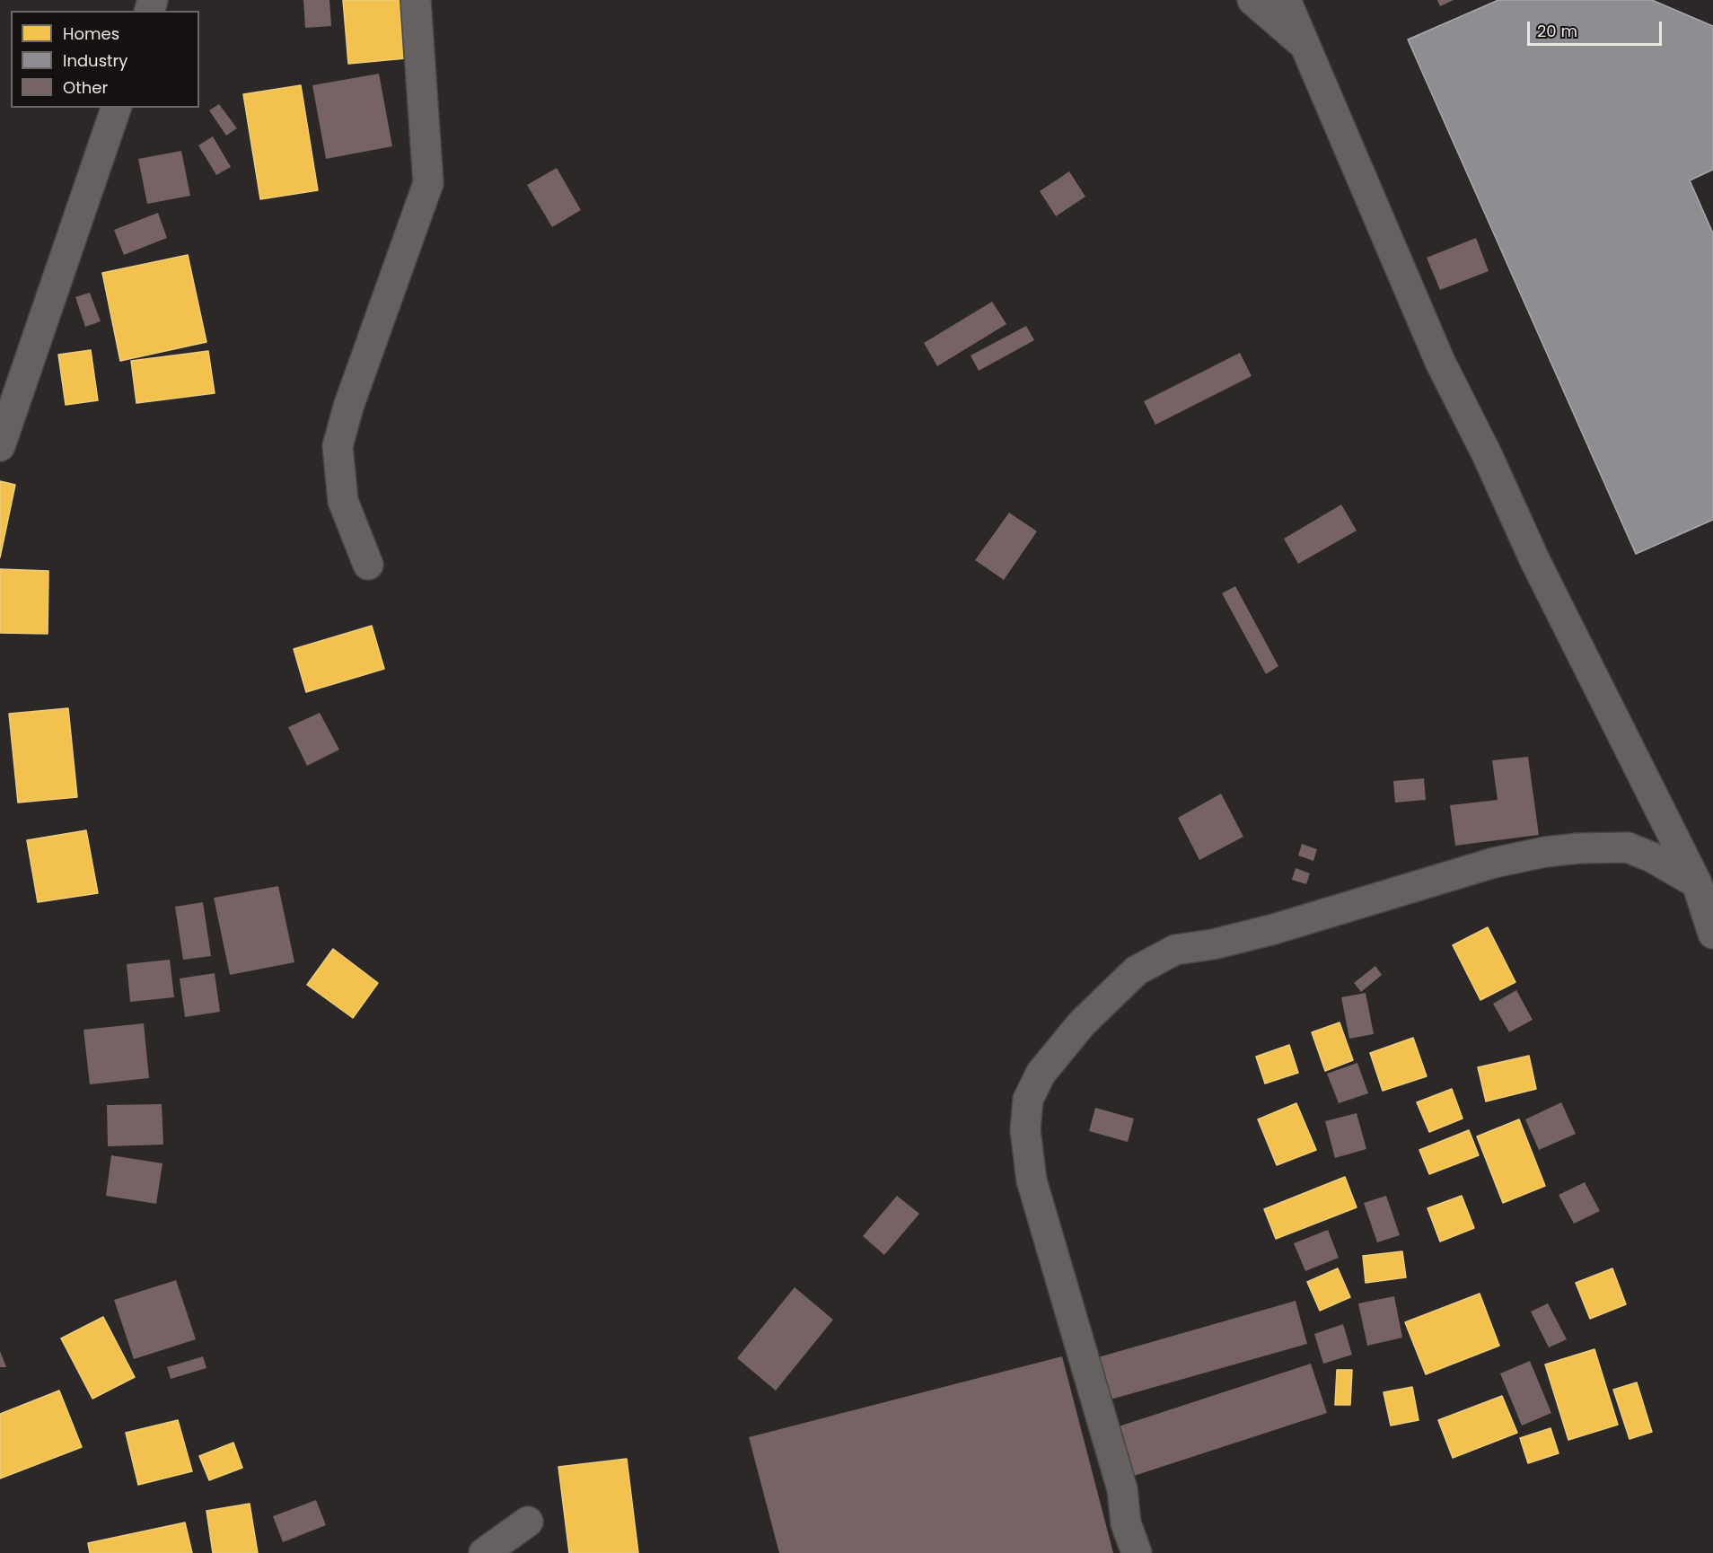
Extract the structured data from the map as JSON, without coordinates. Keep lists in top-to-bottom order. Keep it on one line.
{"legend":["Homes","Industry","Other"],"scale_bar":"20 m"}
